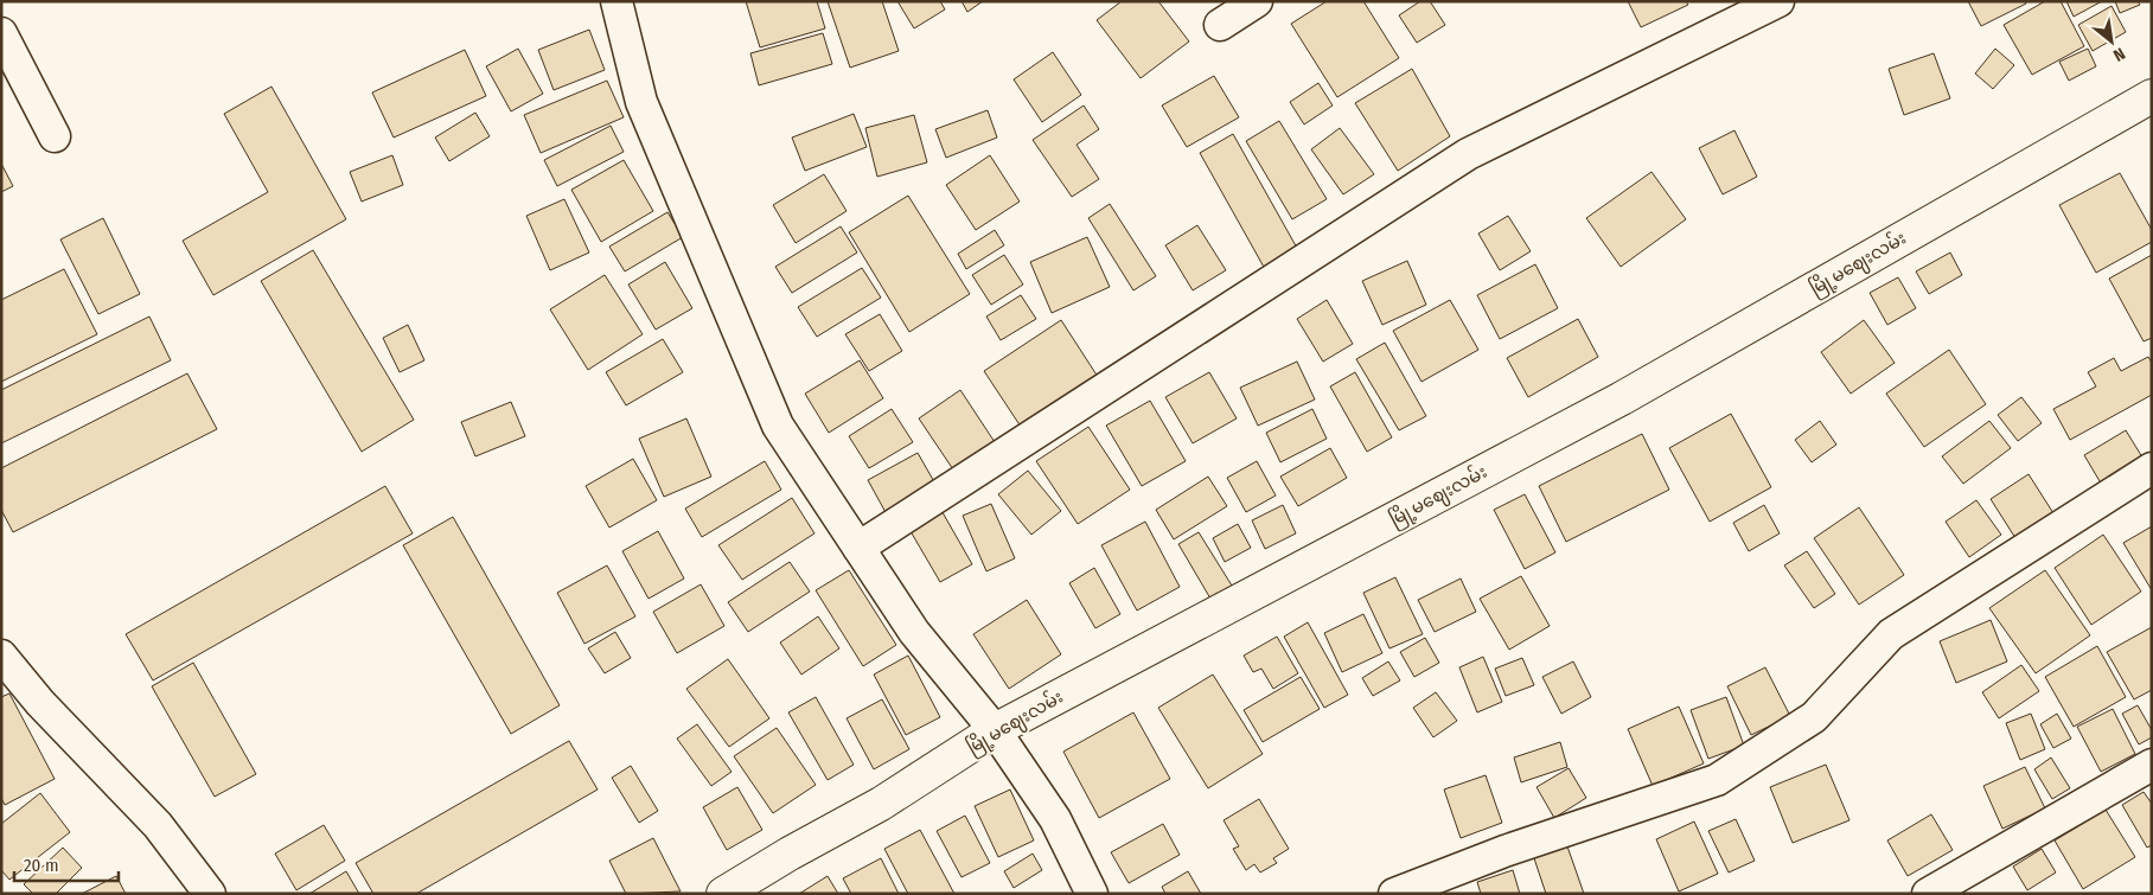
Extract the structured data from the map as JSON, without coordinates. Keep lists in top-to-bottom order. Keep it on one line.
{"streets":{"main road":["မြို့မဈေးလမ်း"]},"scale_bar":"20 m","north":"bottom right"}
